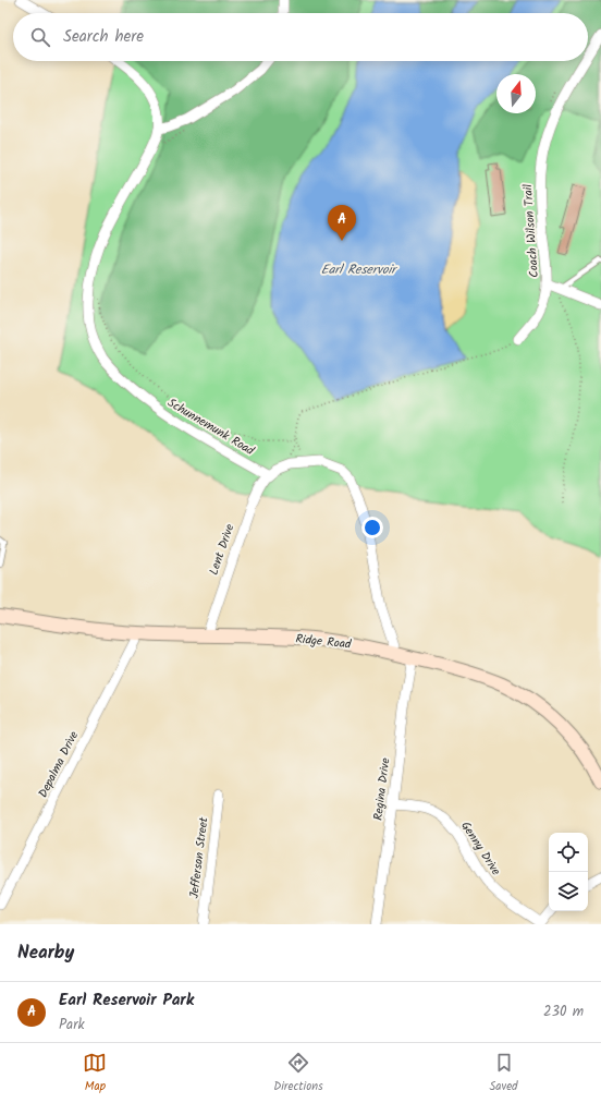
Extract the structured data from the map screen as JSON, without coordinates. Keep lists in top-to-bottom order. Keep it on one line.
{"streets":{"street":["Coach Wilson Trail","Schunnemunk Road","Lent Drive","Ridge Road","Depalma Drive","Regina Drive","Genny Drive","Jefferson Street"]},"crossings":[["Schunnemunk Road","Lent Drive"],["Lent Drive","Ridge Road"],["Ridge Road","Depalma Drive"],["Ridge Road","Regina Drive"],["Regina Drive","Genny Drive"]],"water":["Earl Reservoir"],"north":"top","page":{"search":"Search here","pins":"A","heading":"Nearby","list":[{"mark":"A","name":"Earl Reservoir Park","note":"Park","value":"230 m"}],"nav":["Map","Directions","Saved"]}}
